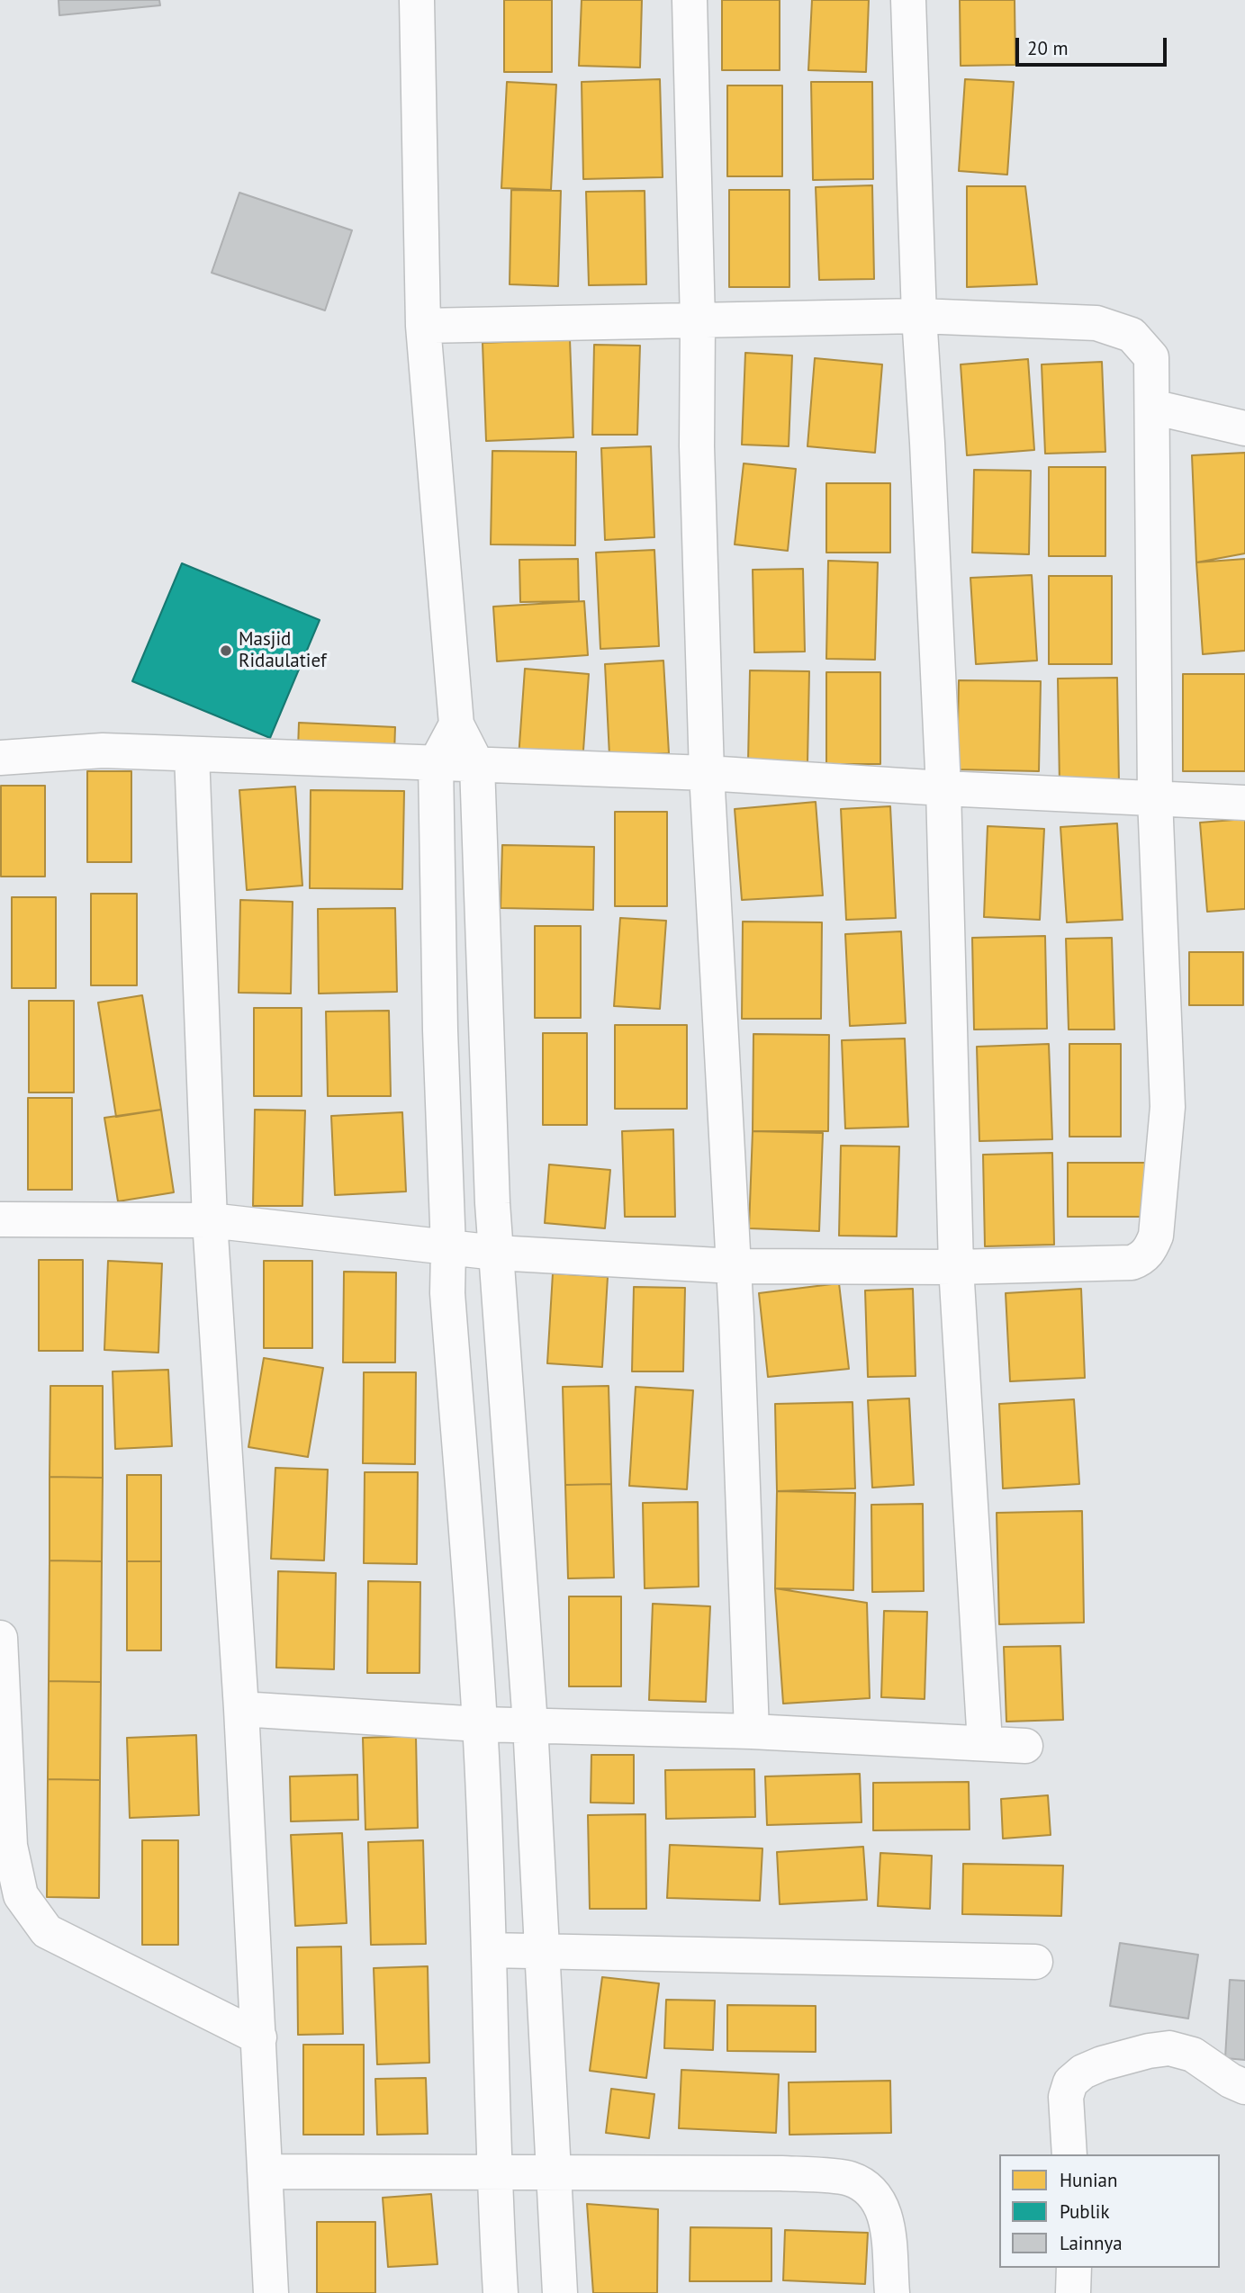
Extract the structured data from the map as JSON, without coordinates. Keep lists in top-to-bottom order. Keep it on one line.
{"places":["Masjid Ridaulatief"],"legend":["Hunian","Publik","Lainnya"],"scale_bar":"20 m"}
